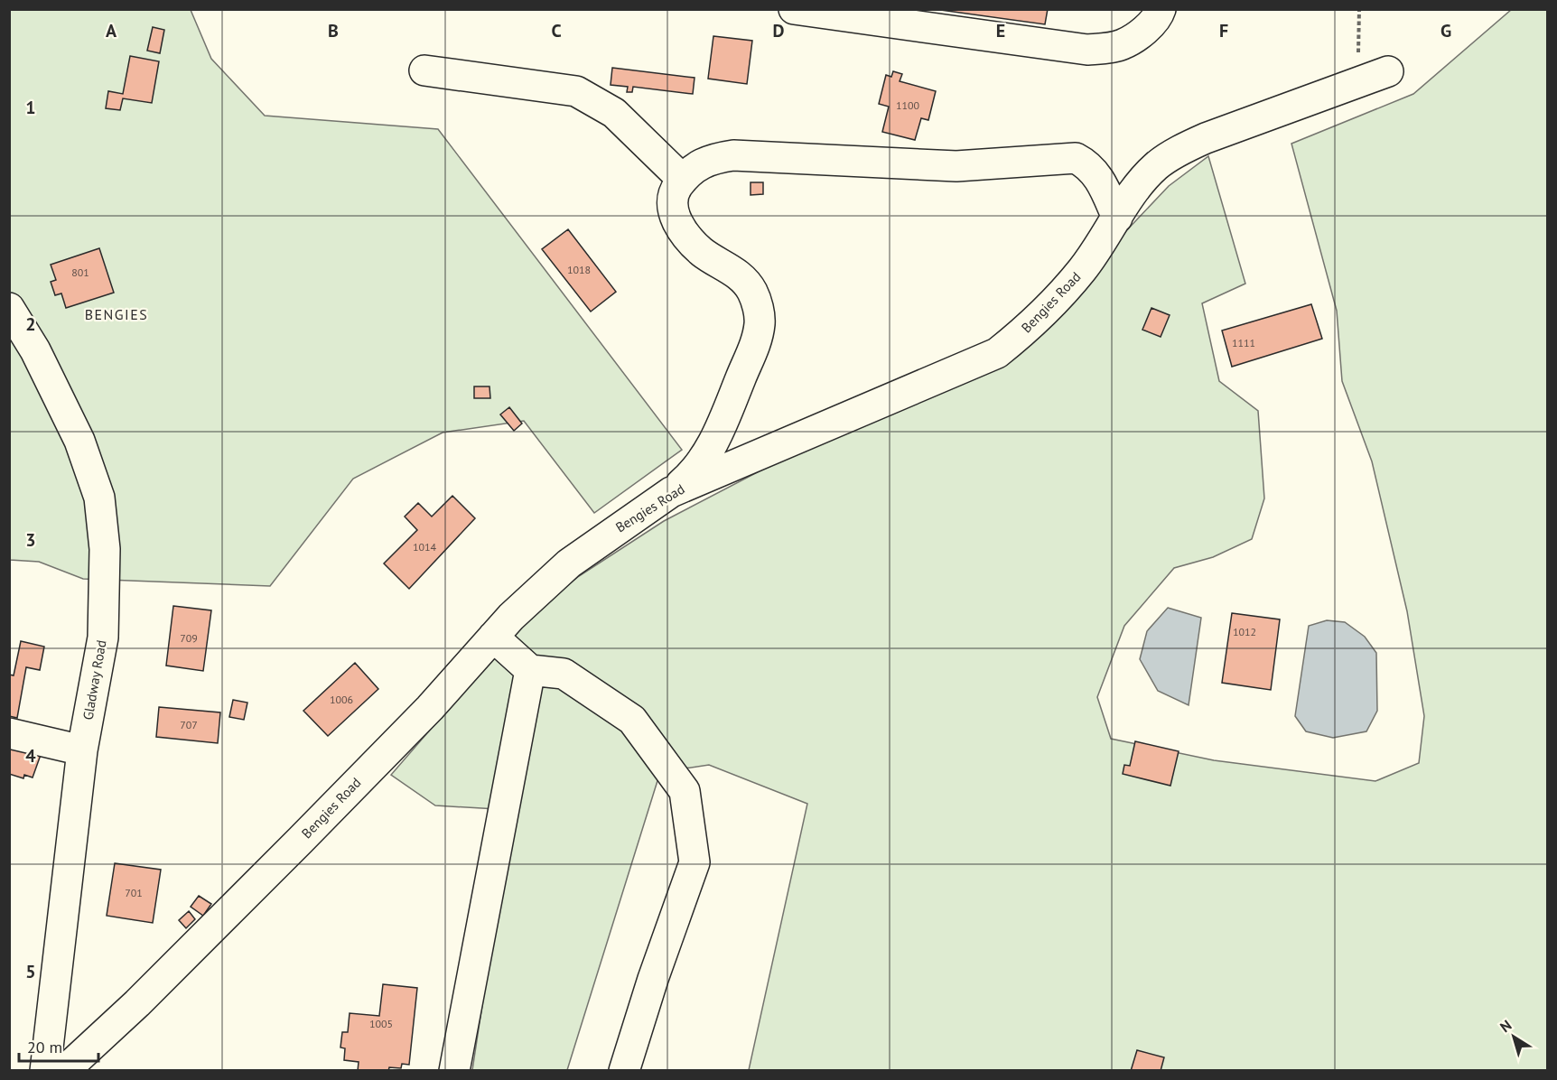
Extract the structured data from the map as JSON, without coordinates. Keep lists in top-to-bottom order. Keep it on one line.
{"streets":{"street":["Bengies Road","Gladway Road"]},"districts":["BENGIES"],"house_numbers":["1100","1018","801","1111","1014","1012","709","1006","707","701","1005"],"scale_bar":"20 m","north":"top left","grid":{"columns":["A","B","C","D","E","F","G"],"rows":["1","2","3","4","5"]}}
